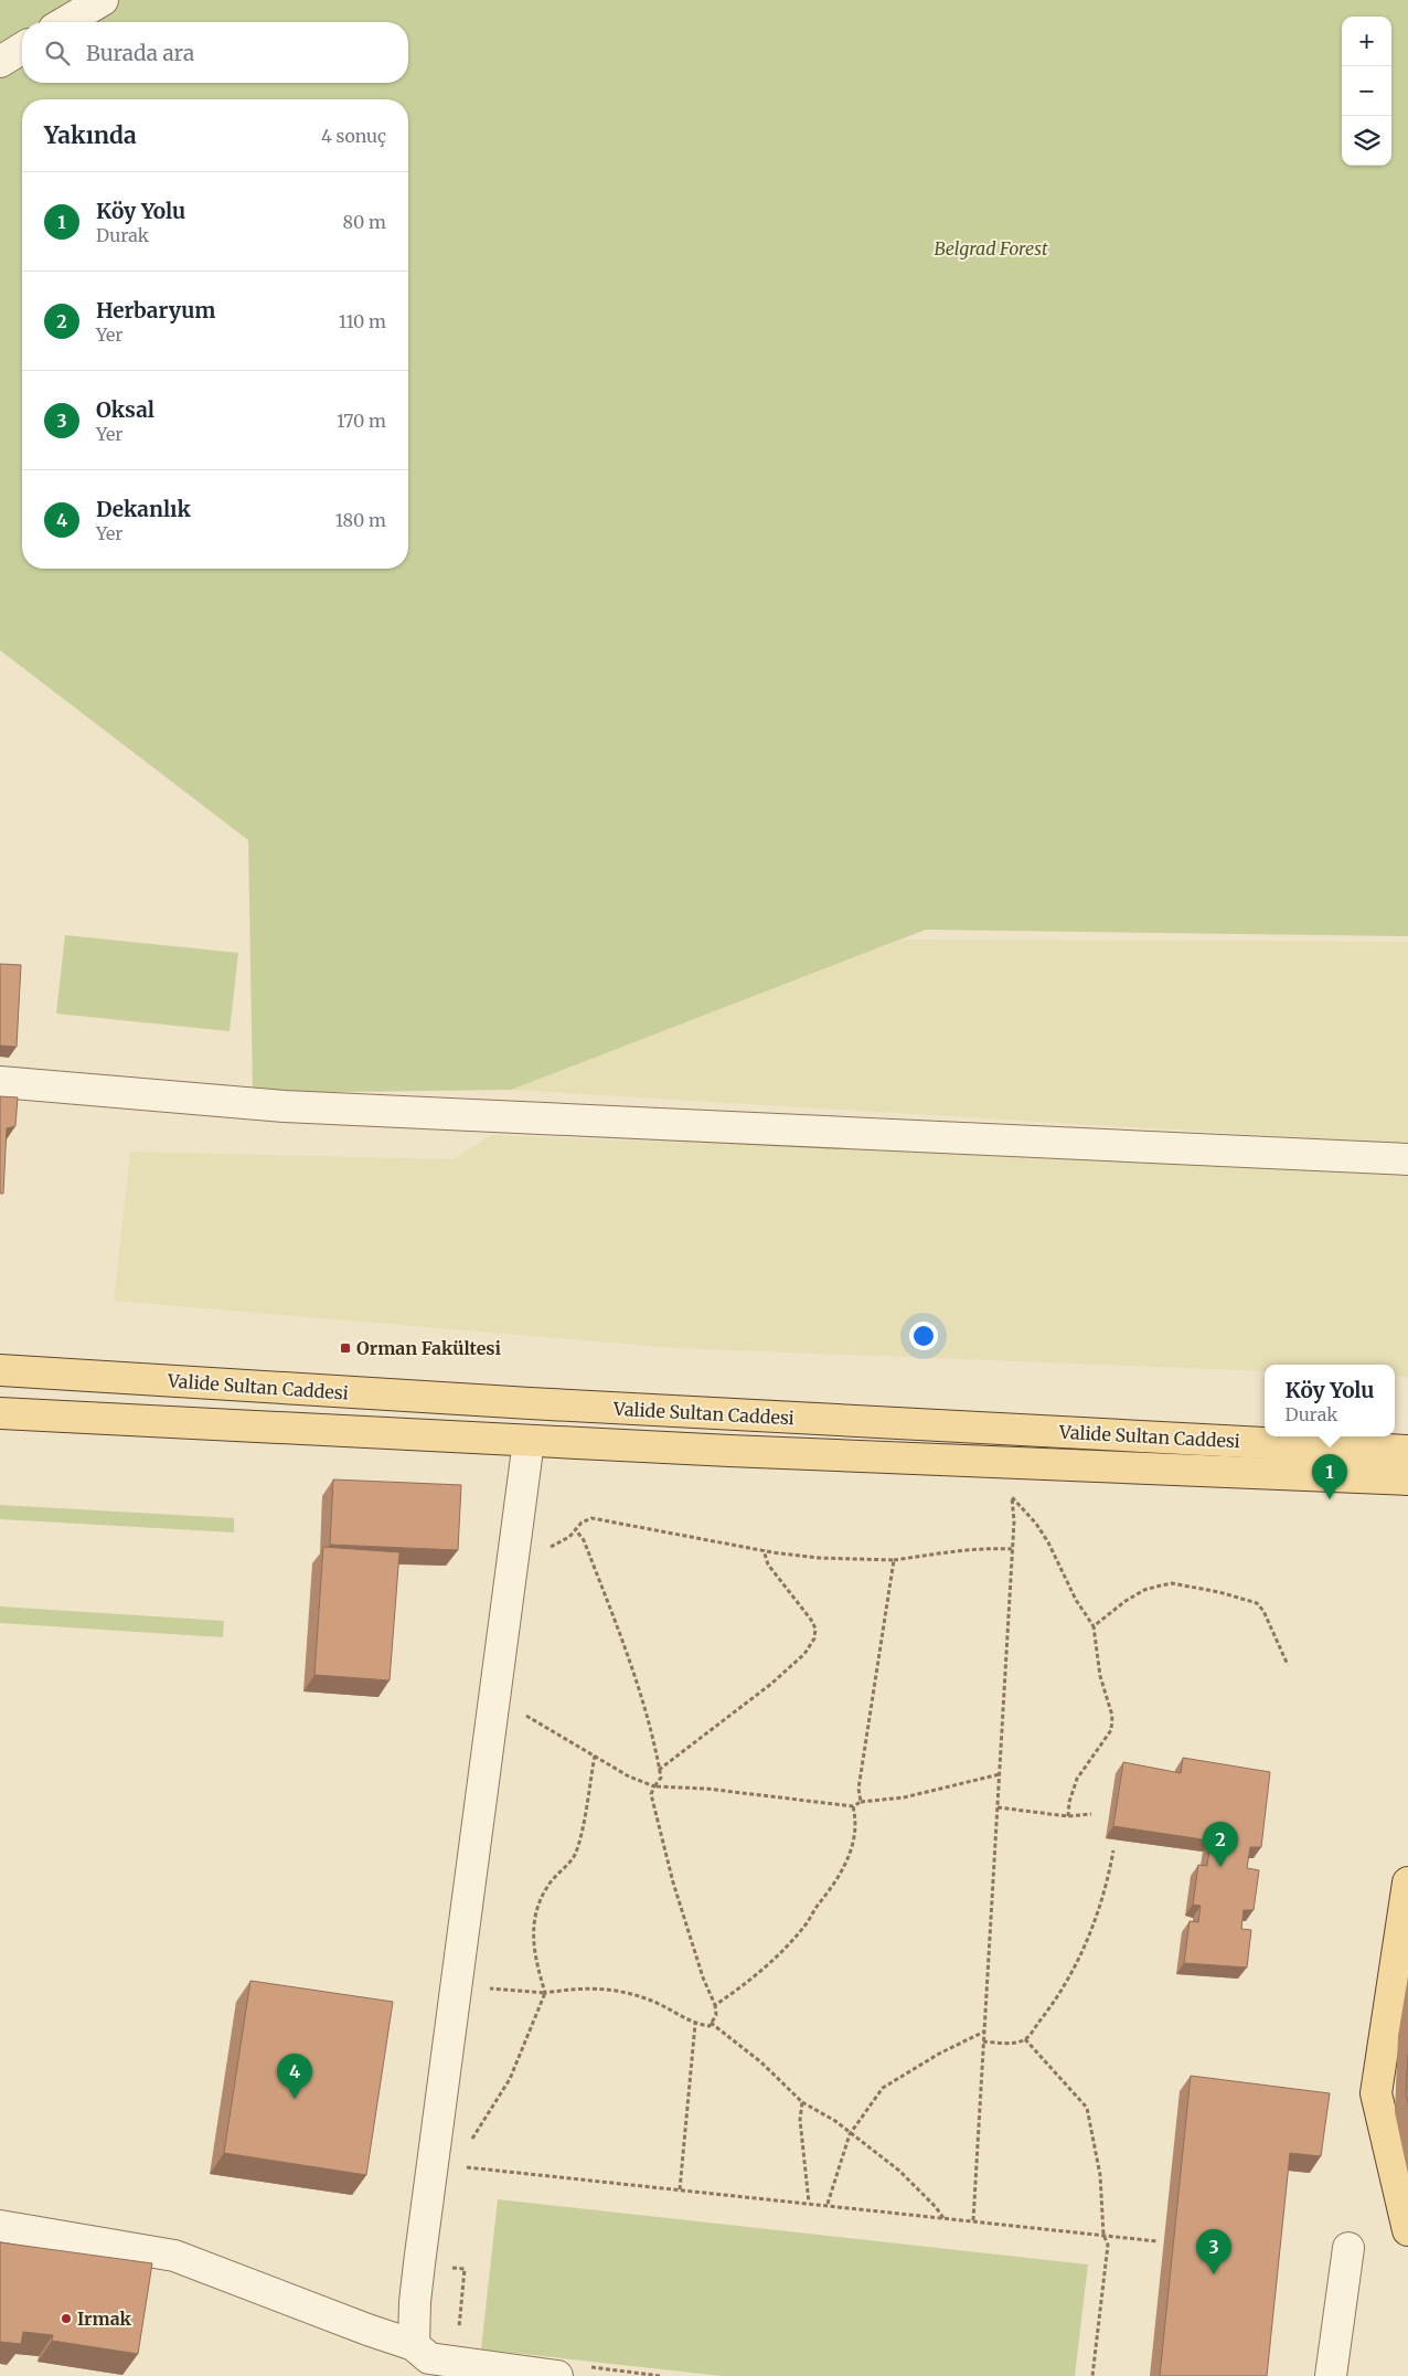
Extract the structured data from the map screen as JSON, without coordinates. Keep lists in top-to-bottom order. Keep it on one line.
{"streets":{"main road":["Valide Sultan Caddesi"]},"parks":["Belgrad Forest"],"places":{"transit":["Orman Fakültesi"],"other":["Irmak"]},"page":{"map_buttons":["+","−"],"search":"Burada ara","heading":["Yakında","4 sonuç"],"list":[{"mark":"1","name":"Köy Yolu","note":"Durak","value":"80 m"},{"mark":"2","name":"Herbaryum","note":"Yer","value":"110 m"},{"mark":"3","name":"Oksal","note":"Yer","value":"170 m"},{"mark":"4","name":"Dekanlık","note":"Yer","value":"180 m"}],"popup":["Köy Yolu","Durak"],"pins":["1","2","4","3"]}}
